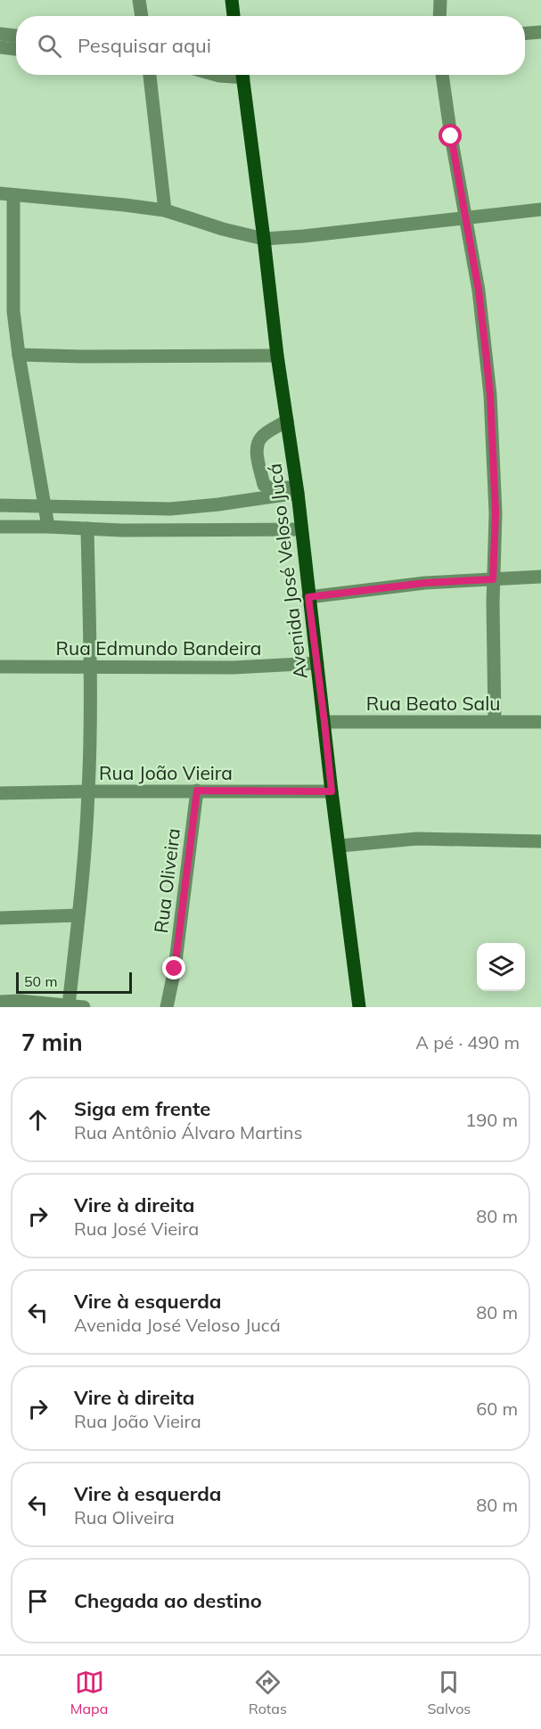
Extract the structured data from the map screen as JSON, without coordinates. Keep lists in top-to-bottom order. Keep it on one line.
{"streets":{"main road":["Avenida José Veloso Jucá"],"street":["Rua Edmundo Bandeira","Rua Beato Salu","Rua João Vieira","Rua Oliveira"]},"crossings":[["Avenida José Veloso Jucá","Rua Edmundo Bandeira"],["Avenida José Veloso Jucá","Rua Beato Salu"],["Avenida José Veloso Jucá","Rua João Vieira"],["Rua João Vieira","Rua Oliveira"]],"scale_bar":"50 m","page":{"search":"Pesquisar aqui","scale":"50 m","heading":["7 min","A pé · 490 m"],"list":[["Siga em frente","Rua Antônio Álvaro Martins","190 m"],["Vire à direita","Rua José Vieira","80 m"],["Vire à esquerda","Avenida José Veloso Jucá","80 m"],["Vire à direita","Rua João Vieira","60 m"],["Vire à esquerda","Rua Oliveira","80 m"],"Chegada ao destino"],"nav":["Mapa","Rotas","Salvos"]}}
